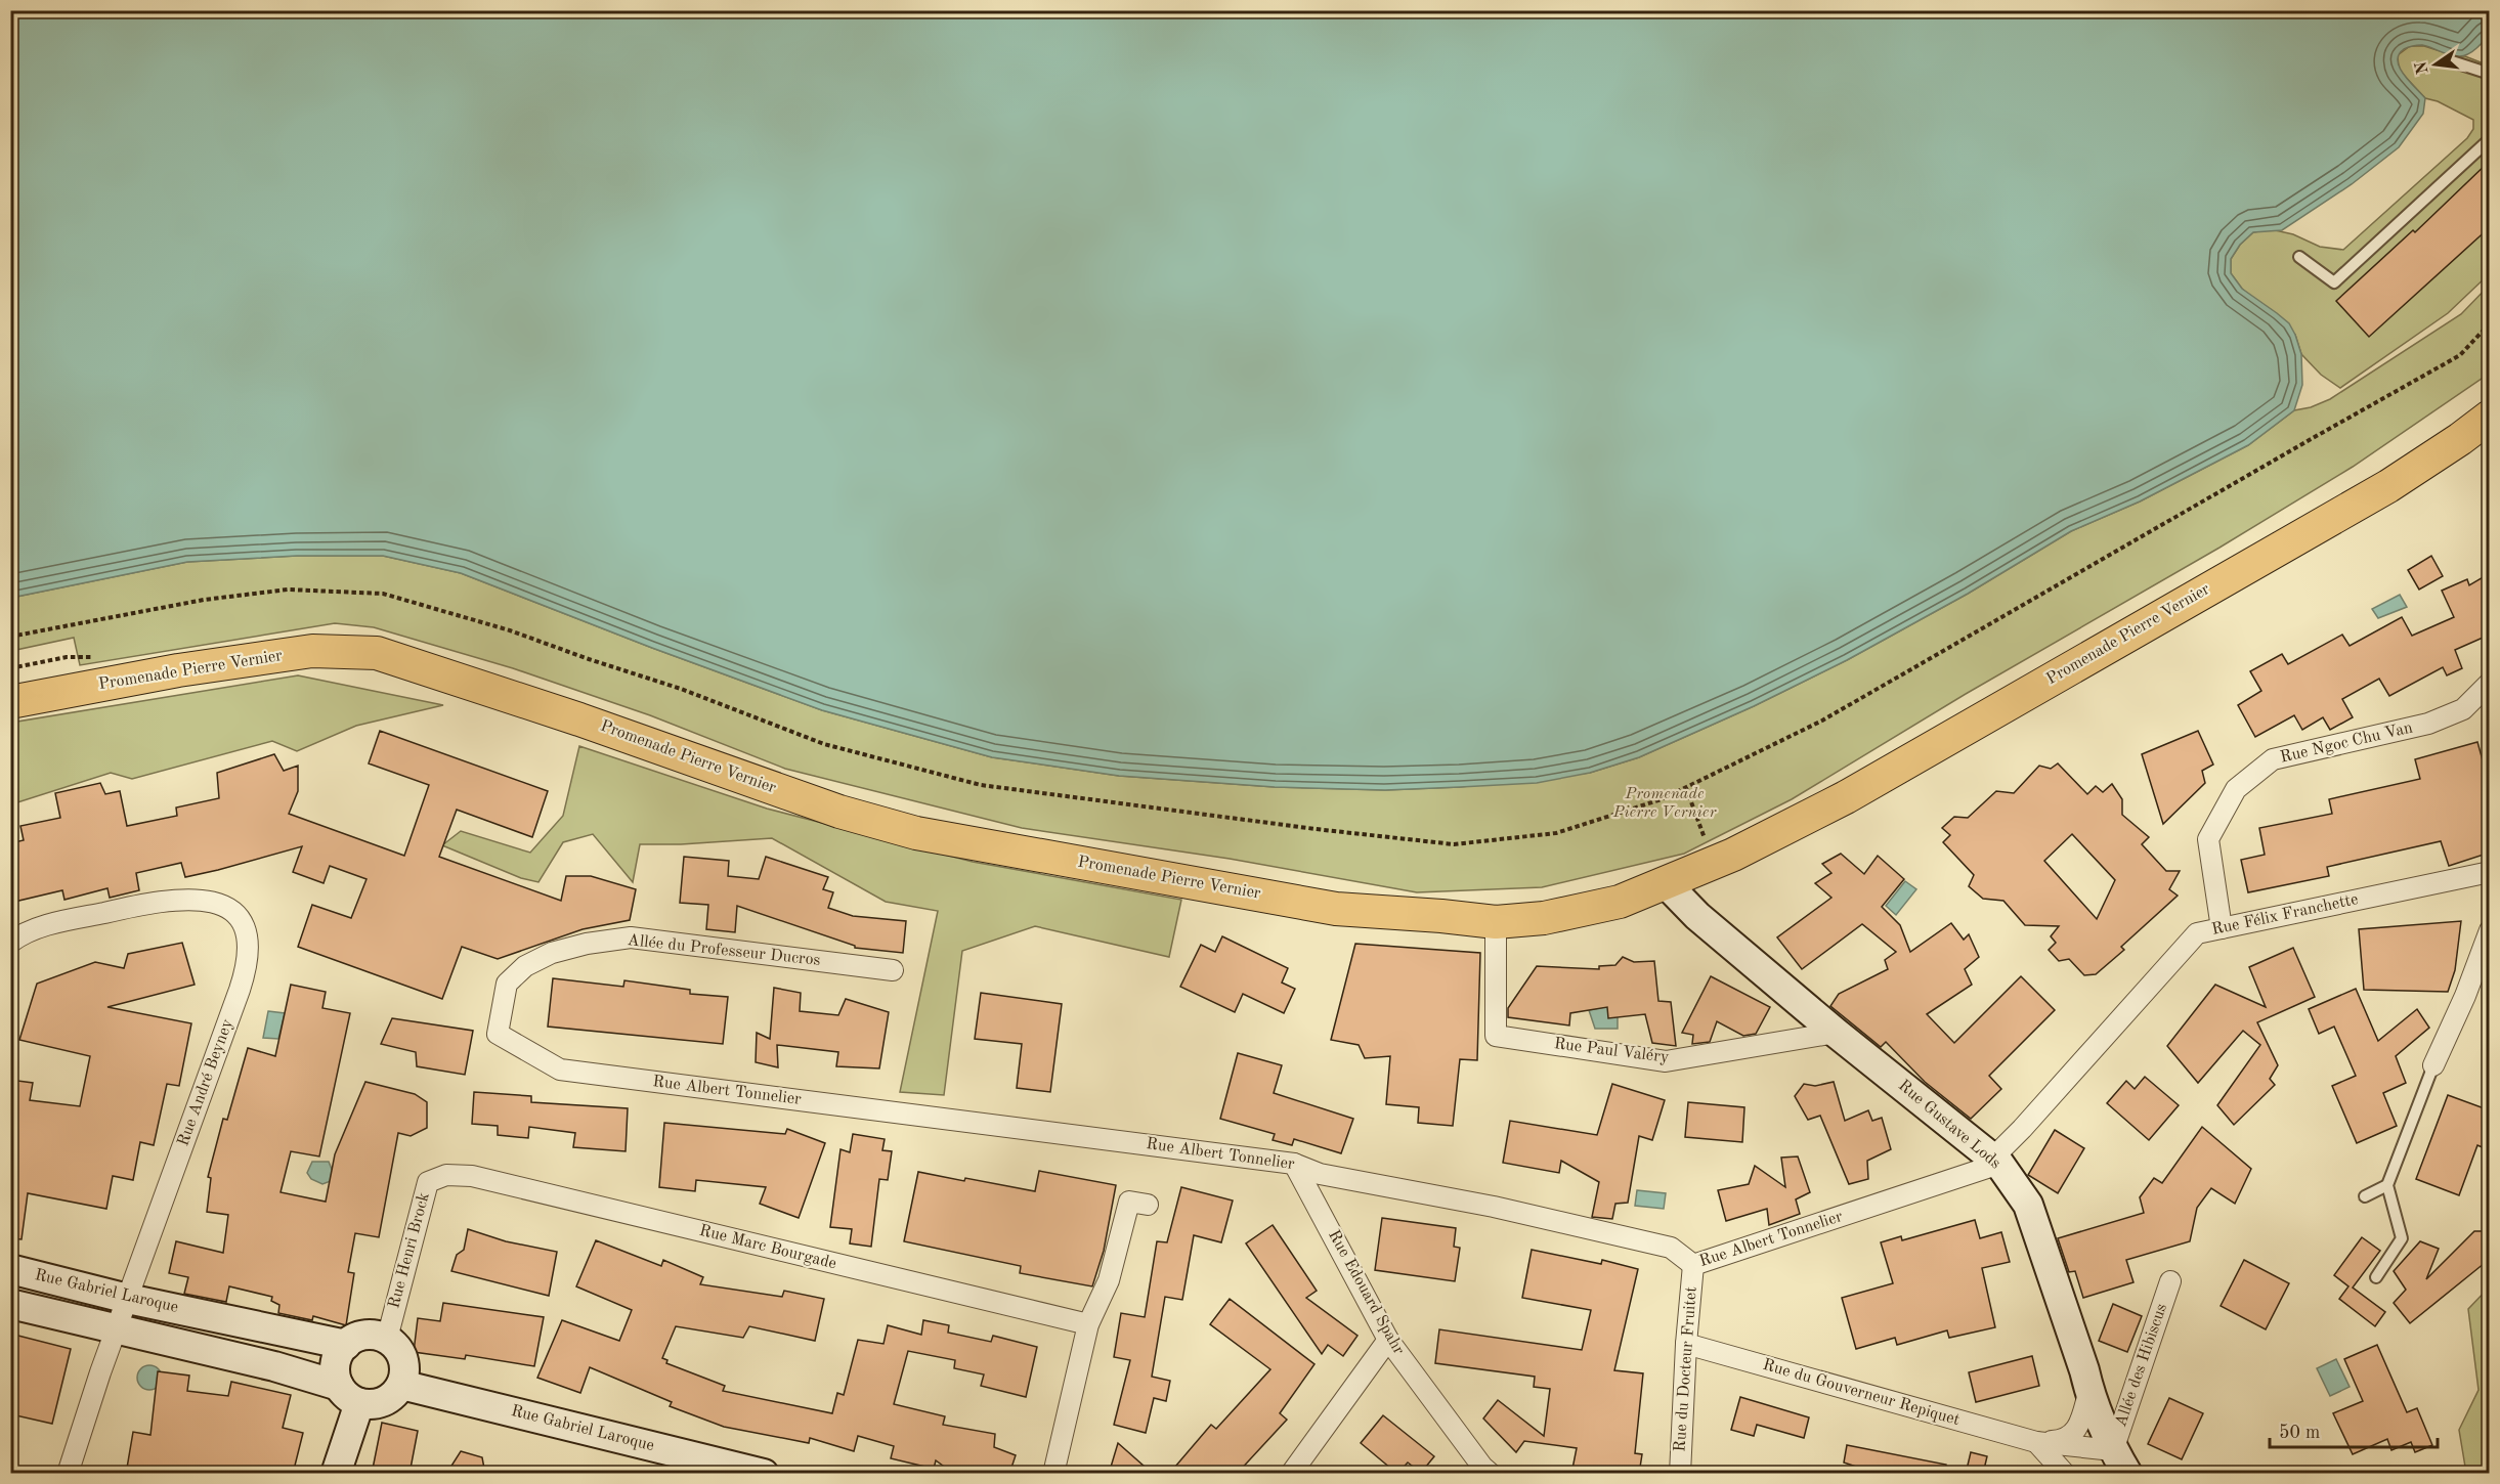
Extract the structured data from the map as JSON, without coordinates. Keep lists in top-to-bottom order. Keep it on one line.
{"streets":{"main road":["Promenade Pierre Vernier"],"street":["Rue Ngoc Chu Van","Rue Félix Franchette","Allée du Professeur Ducros","Rue Paul Valéry","Rue André Beyney","Rue Albert Tonnelier","Rue Gustave Lods","Rue Marc Bourgade","Rue Henri Brock","Rue Gabriel Laroque","Rue Edouard Spahr","Allée des Hibiscus","Rue du Docteur Fruitet","Rue du Gouverneur Repiquet"]},"crossings":[["Promenade Pierre Vernier","Rue Paul Valéry"],["Promenade Pierre Vernier","Rue Gustave Lods"],["Rue Ngoc Chu Van","Rue Félix Franchette"],["Rue Félix Franchette","Rue Albert Tonnelier"],["Rue Félix Franchette","Rue Gustave Lods"],["Allée du Professeur Ducros","Rue Albert Tonnelier"],["Rue Paul Valéry","Rue Gustave Lods"],["Rue André Beyney","Rue Gabriel Laroque"],["Rue Albert Tonnelier","Rue Gustave Lods"],["Rue Albert Tonnelier","Rue Edouard Spahr"],["Rue Albert Tonnelier","Rue du Docteur Fruitet"],["Rue Gustave Lods","Allée des Hibiscus"],["Rue Marc Bourgade","Rue Henri Brock"],["Rue Henri Brock","Rue Gabriel Laroque"],["Rue du Docteur Fruitet","Rue du Gouverneur Repiquet"]],"parks":["Promenade Pierre Vernier"],"scale_bar":"50 m","north":"left"}
